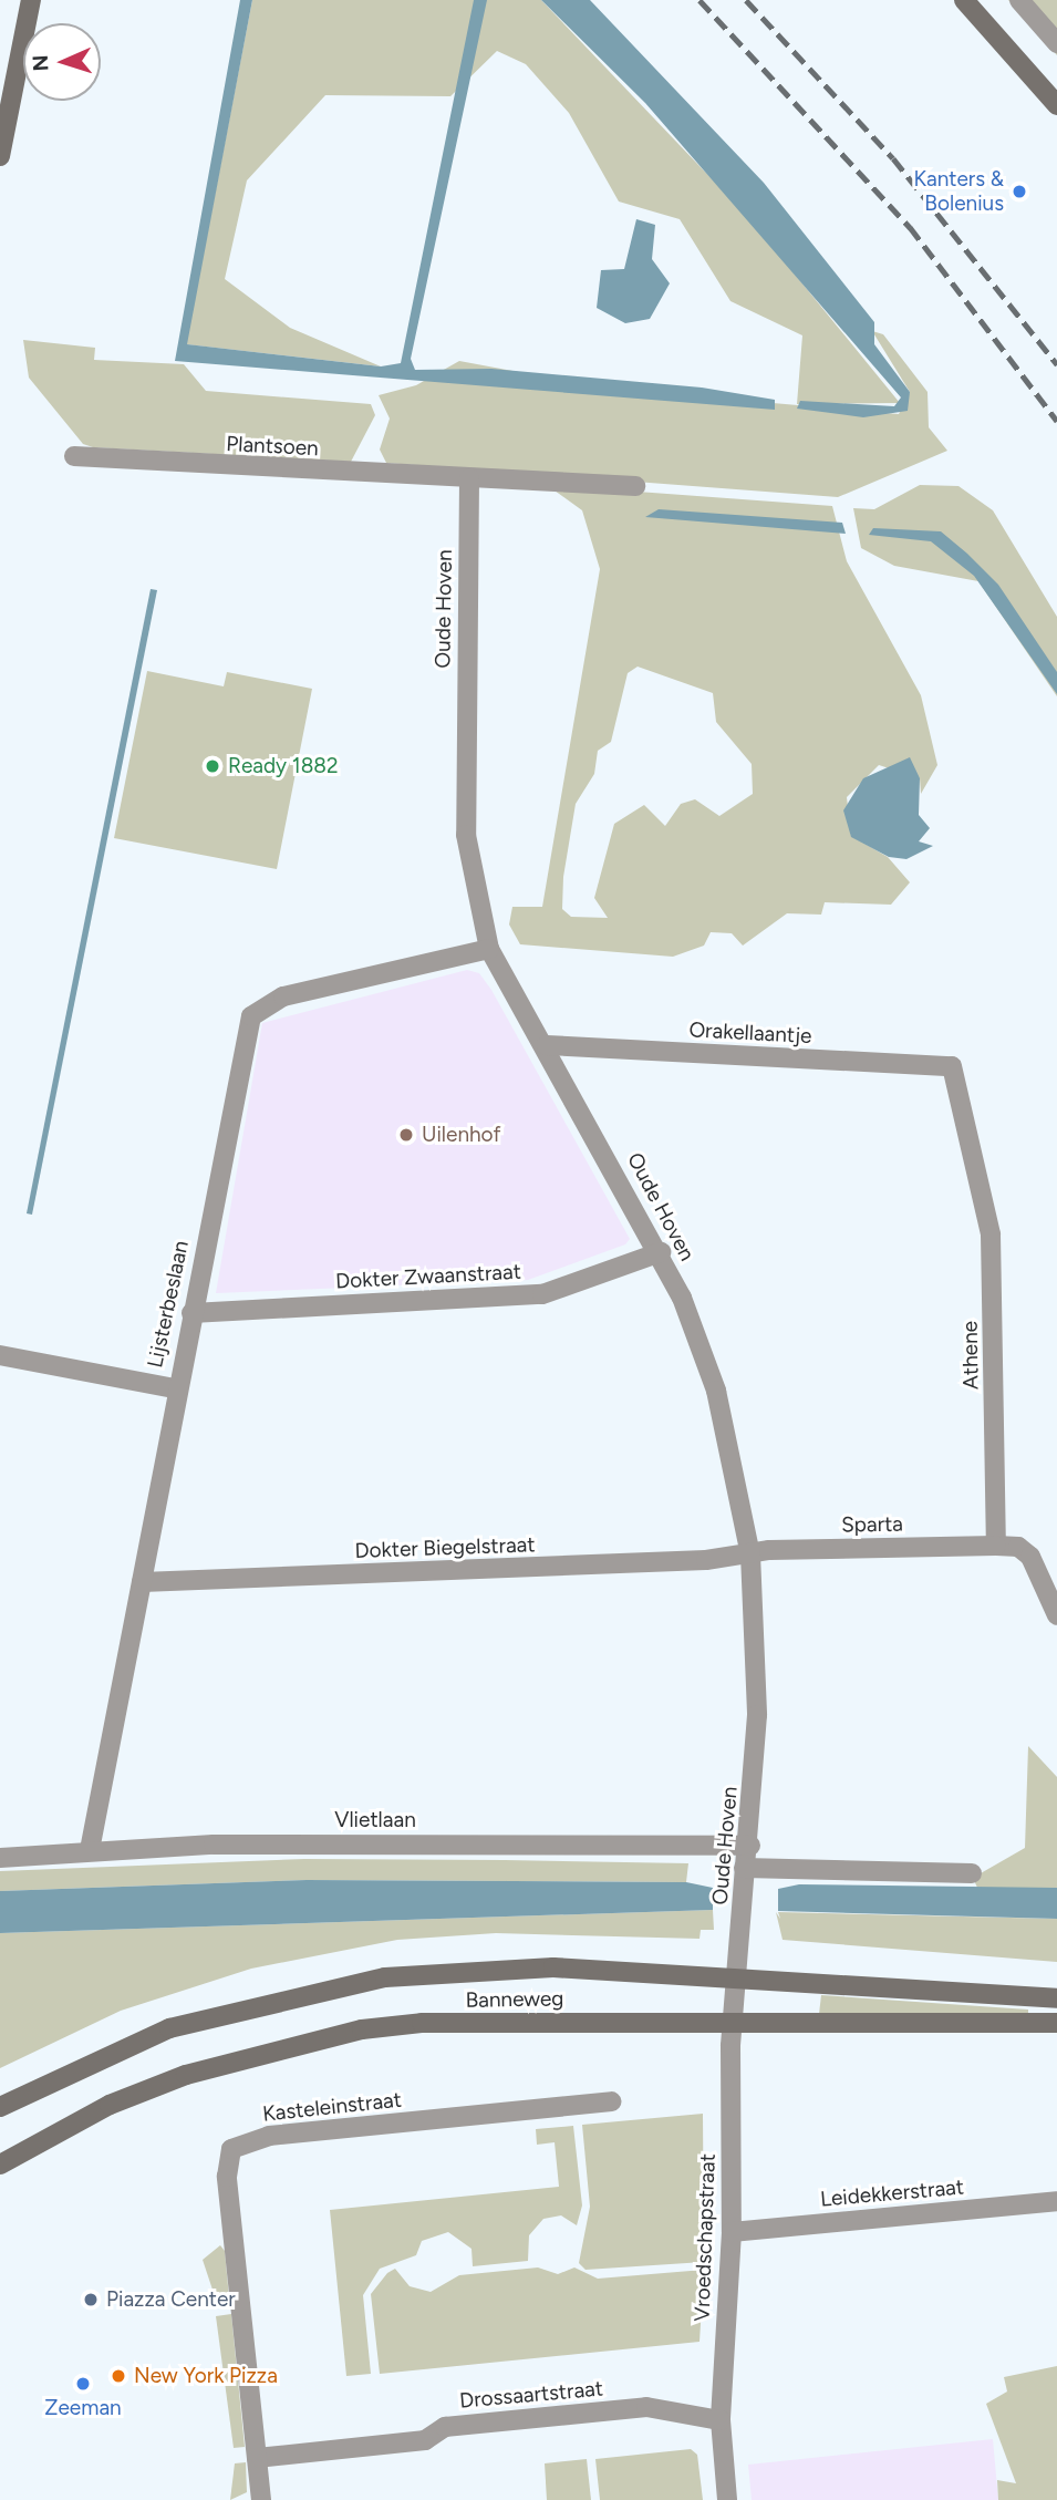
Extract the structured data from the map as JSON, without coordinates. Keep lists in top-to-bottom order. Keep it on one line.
{"streets":{"main road":["Banneweg"],"street":["Plantsoen","Oude Hoven","Orakellaantje","Dokter Zwaanstraat","Lijsterbeslaan","Athene","Sparta","Dokter Biegelstraat","Vlietlaan","Kasteleinstraat","Leidekkerstraat","Vroedschapstraat","Drossaartstraat"]},"crossings":[["Plantsoen","Oude Hoven"],["Oude Hoven","Orakellaantje"],["Oude Hoven","Dokter Zwaanstraat"],["Oude Hoven","Lijsterbeslaan"],["Oude Hoven","Sparta"],["Oude Hoven","Dokter Biegelstraat"],["Oude Hoven","Vlietlaan"],["Oude Hoven","Banneweg"],["Oude Hoven","Vroedschapstraat"],["Orakellaantje","Athene"],["Dokter Zwaanstraat","Lijsterbeslaan"],["Lijsterbeslaan","Dokter Biegelstraat"],["Lijsterbeslaan","Vlietlaan"],["Athene","Sparta"],["Sparta","Dokter Biegelstraat"],["Banneweg","Vroedschapstraat"],["Kasteleinstraat","Drossaartstraat"],["Leidekkerstraat","Vroedschapstraat"],["Vroedschapstraat","Drossaartstraat"]],"places":["Kanters & Bolenius","Ready 1882","Uilenhof","Piazza Center","New York Pizza","Zeeman"],"north":"left"}
